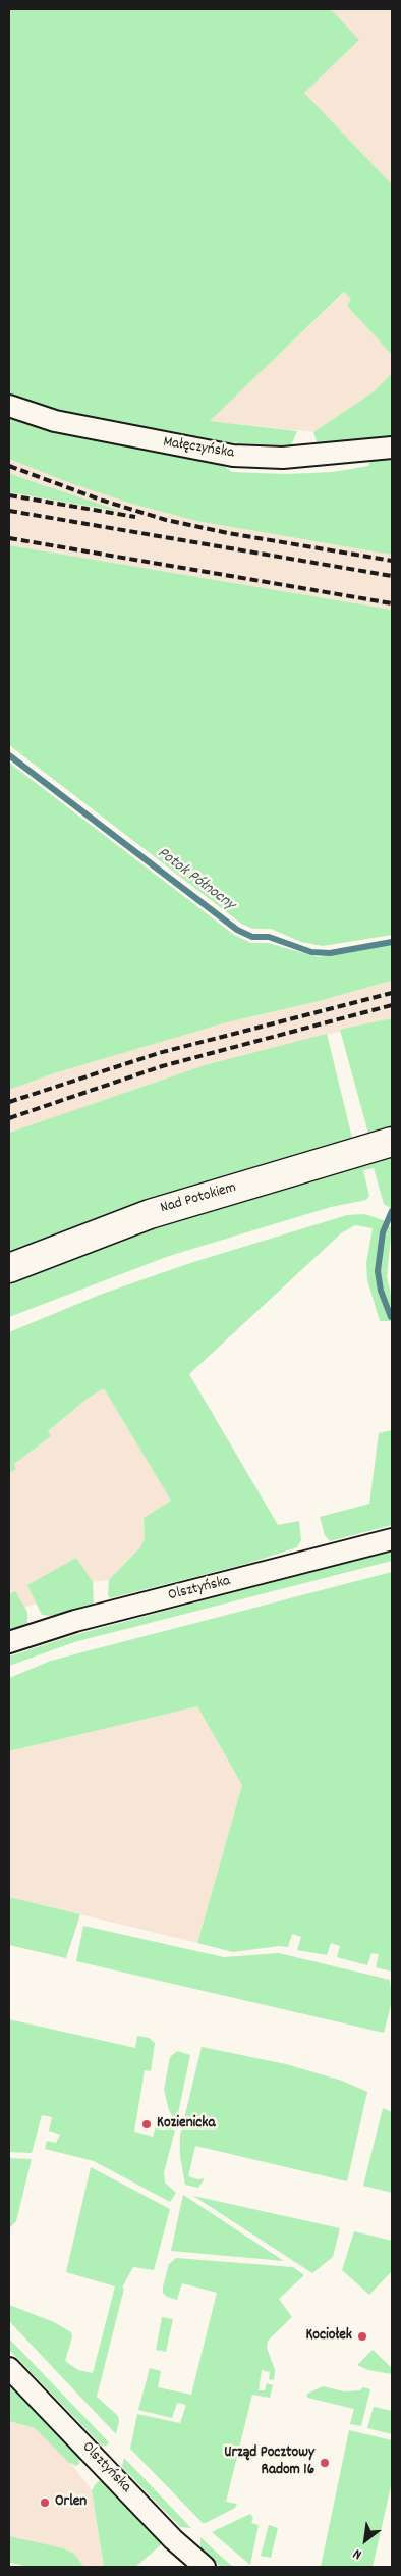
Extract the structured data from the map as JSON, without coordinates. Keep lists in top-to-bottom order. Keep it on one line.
{"streets":{"main road":["Nad Potokiem"],"street":["Małęczyńska","Olsztyńska"]},"water":["Potok Północny"],"places":["Kozienicka","Kociołek","Urząd Pocztowy Radom 16","Orlen"],"north":"bottom left"}
